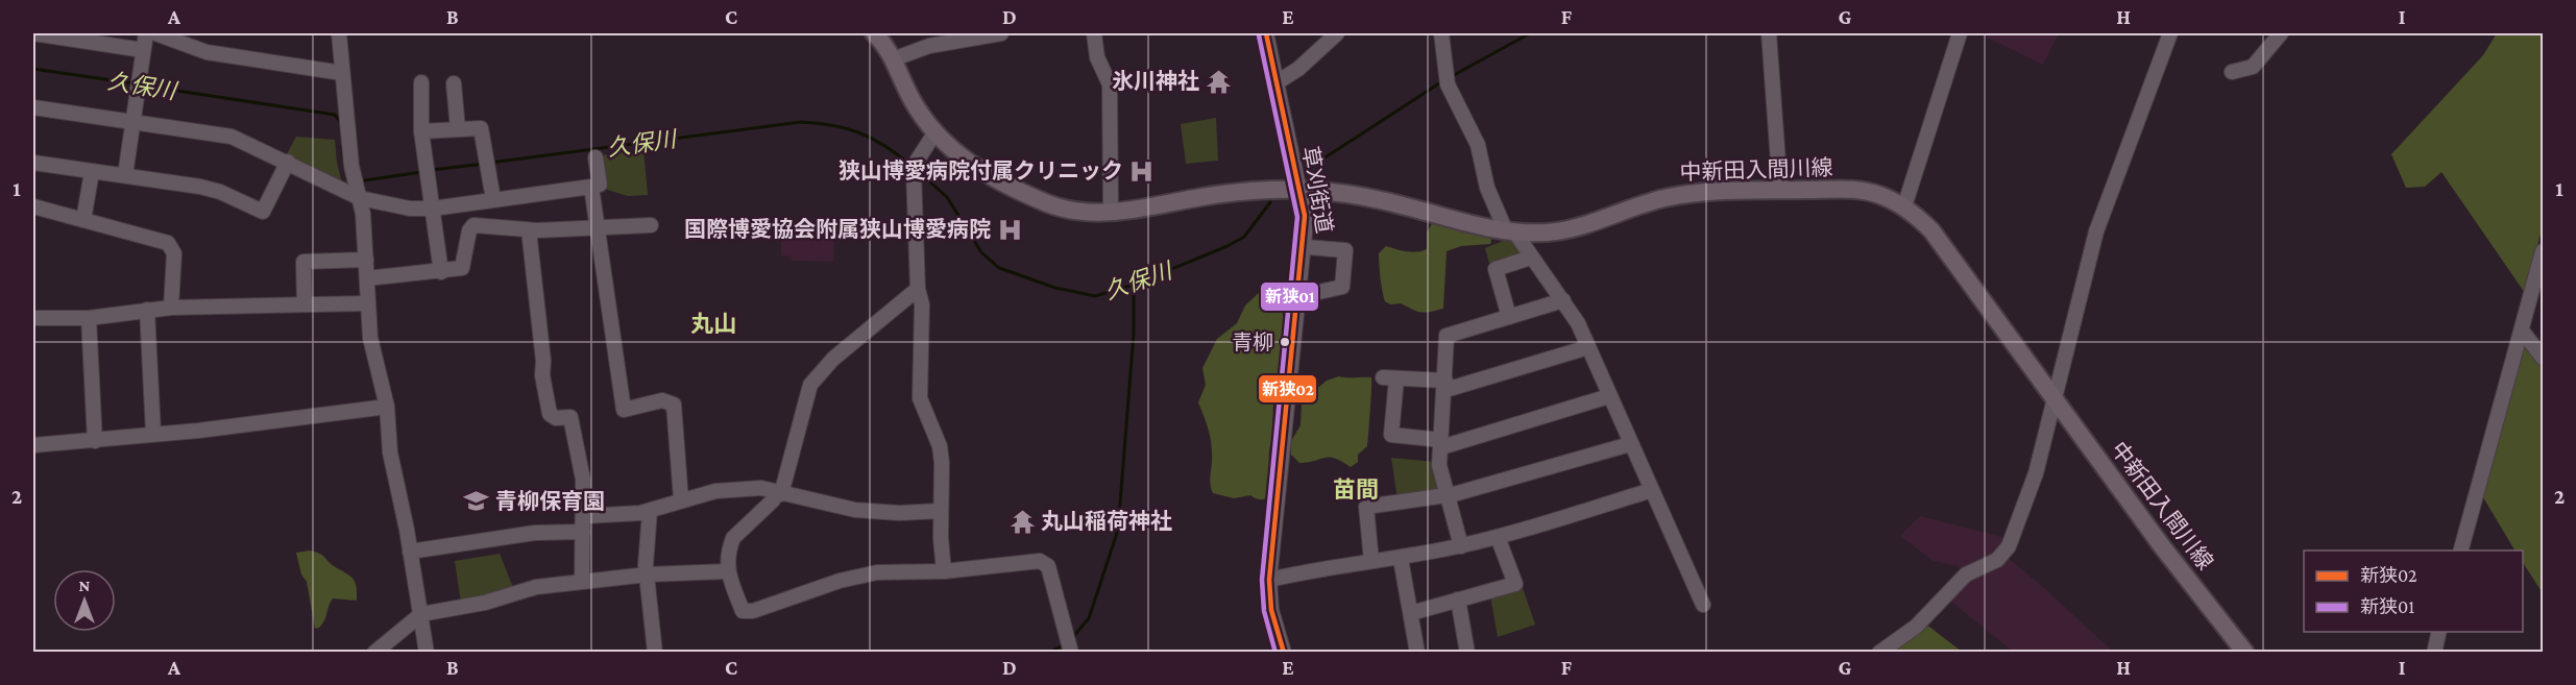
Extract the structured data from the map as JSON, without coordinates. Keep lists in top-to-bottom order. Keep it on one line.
{"streets":{"main road":["中新田入間川線"],"street":["草刈街道"]},"crossings":[["中新田入間川線","草刈街道"]],"districts":["丸山","苗間"],"water":["久保川"],"places":{"temple":["氷川神社","丸山稲荷神社"],"hospital":["狭山博愛病院付属クリニック","国際博愛協会附属狭山博愛病院"],"other":["青柳"],"school or university":["青柳保育園"]},"lines":["transit line 新狭02","transit line 新狭01"],"legend":["新狭02","新狭01"],"north":"top","grid":{"columns":["A","B","C","D","E","F","G","H","I"],"rows":["1","2"]}}
